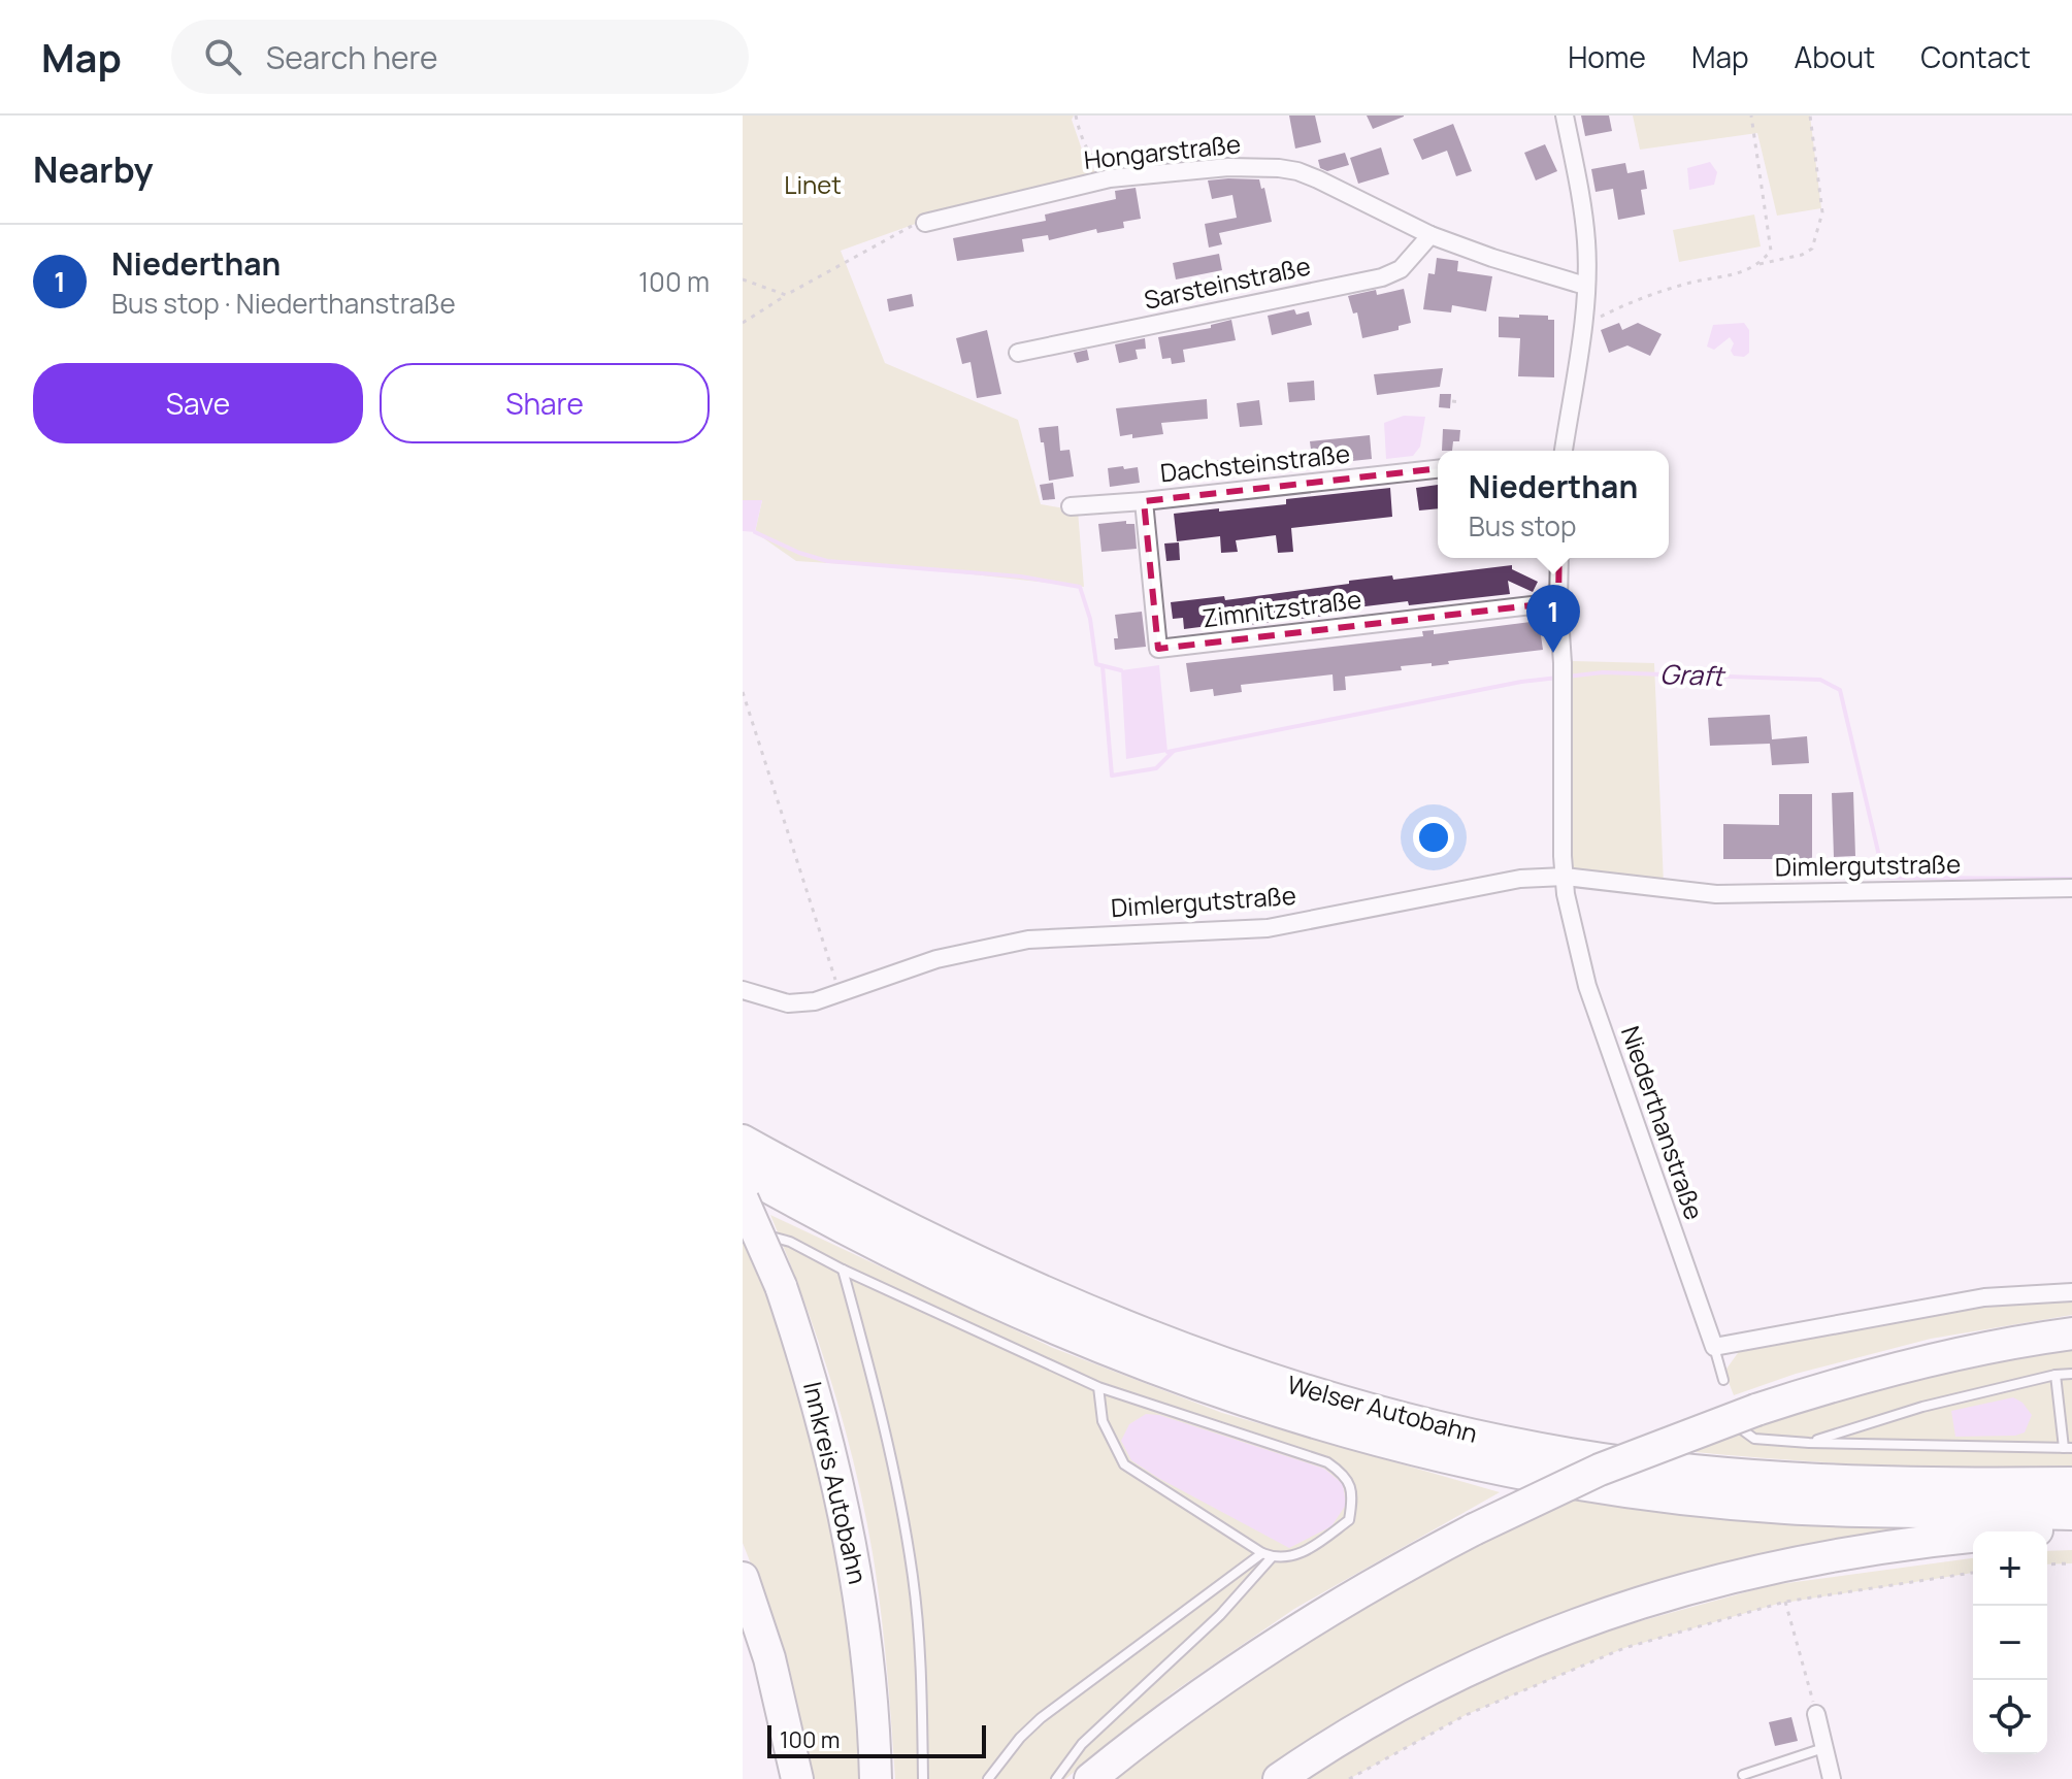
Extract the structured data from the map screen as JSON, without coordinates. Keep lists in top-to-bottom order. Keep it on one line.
{"streets":{"highway":["Welser Autobahn","Innkreis Autobahn"],"street":["Hongarstraße","Sarsteinstraße","Dachsteinstraße","Zimnitzstraße","Dimlergutstraße","Niederthanstraße"]},"crossings":[["Hongarstraße","Sarsteinstraße"],["Dachsteinstraße","Zimnitzstraße"],["Zimnitzstraße","Niederthanstraße"],["Dimlergutstraße","Niederthanstraße"]],"water":["Graft"],"parks":["Linet"],"scale_bar":"100 m","page":{"header":"Map","search":"Search here","nav":["Home","Map","About","Contact"],"heading":"Nearby","list":[{"mark":"1","name":"Niederthan","note":"Bus stop · Niederthanstraße","value":"100 m"}],"buttons":["Save","Share"],"popup":["Niederthan","Bus stop"],"pins":"1","map_buttons":["+","−"],"scale":"100 m"}}
